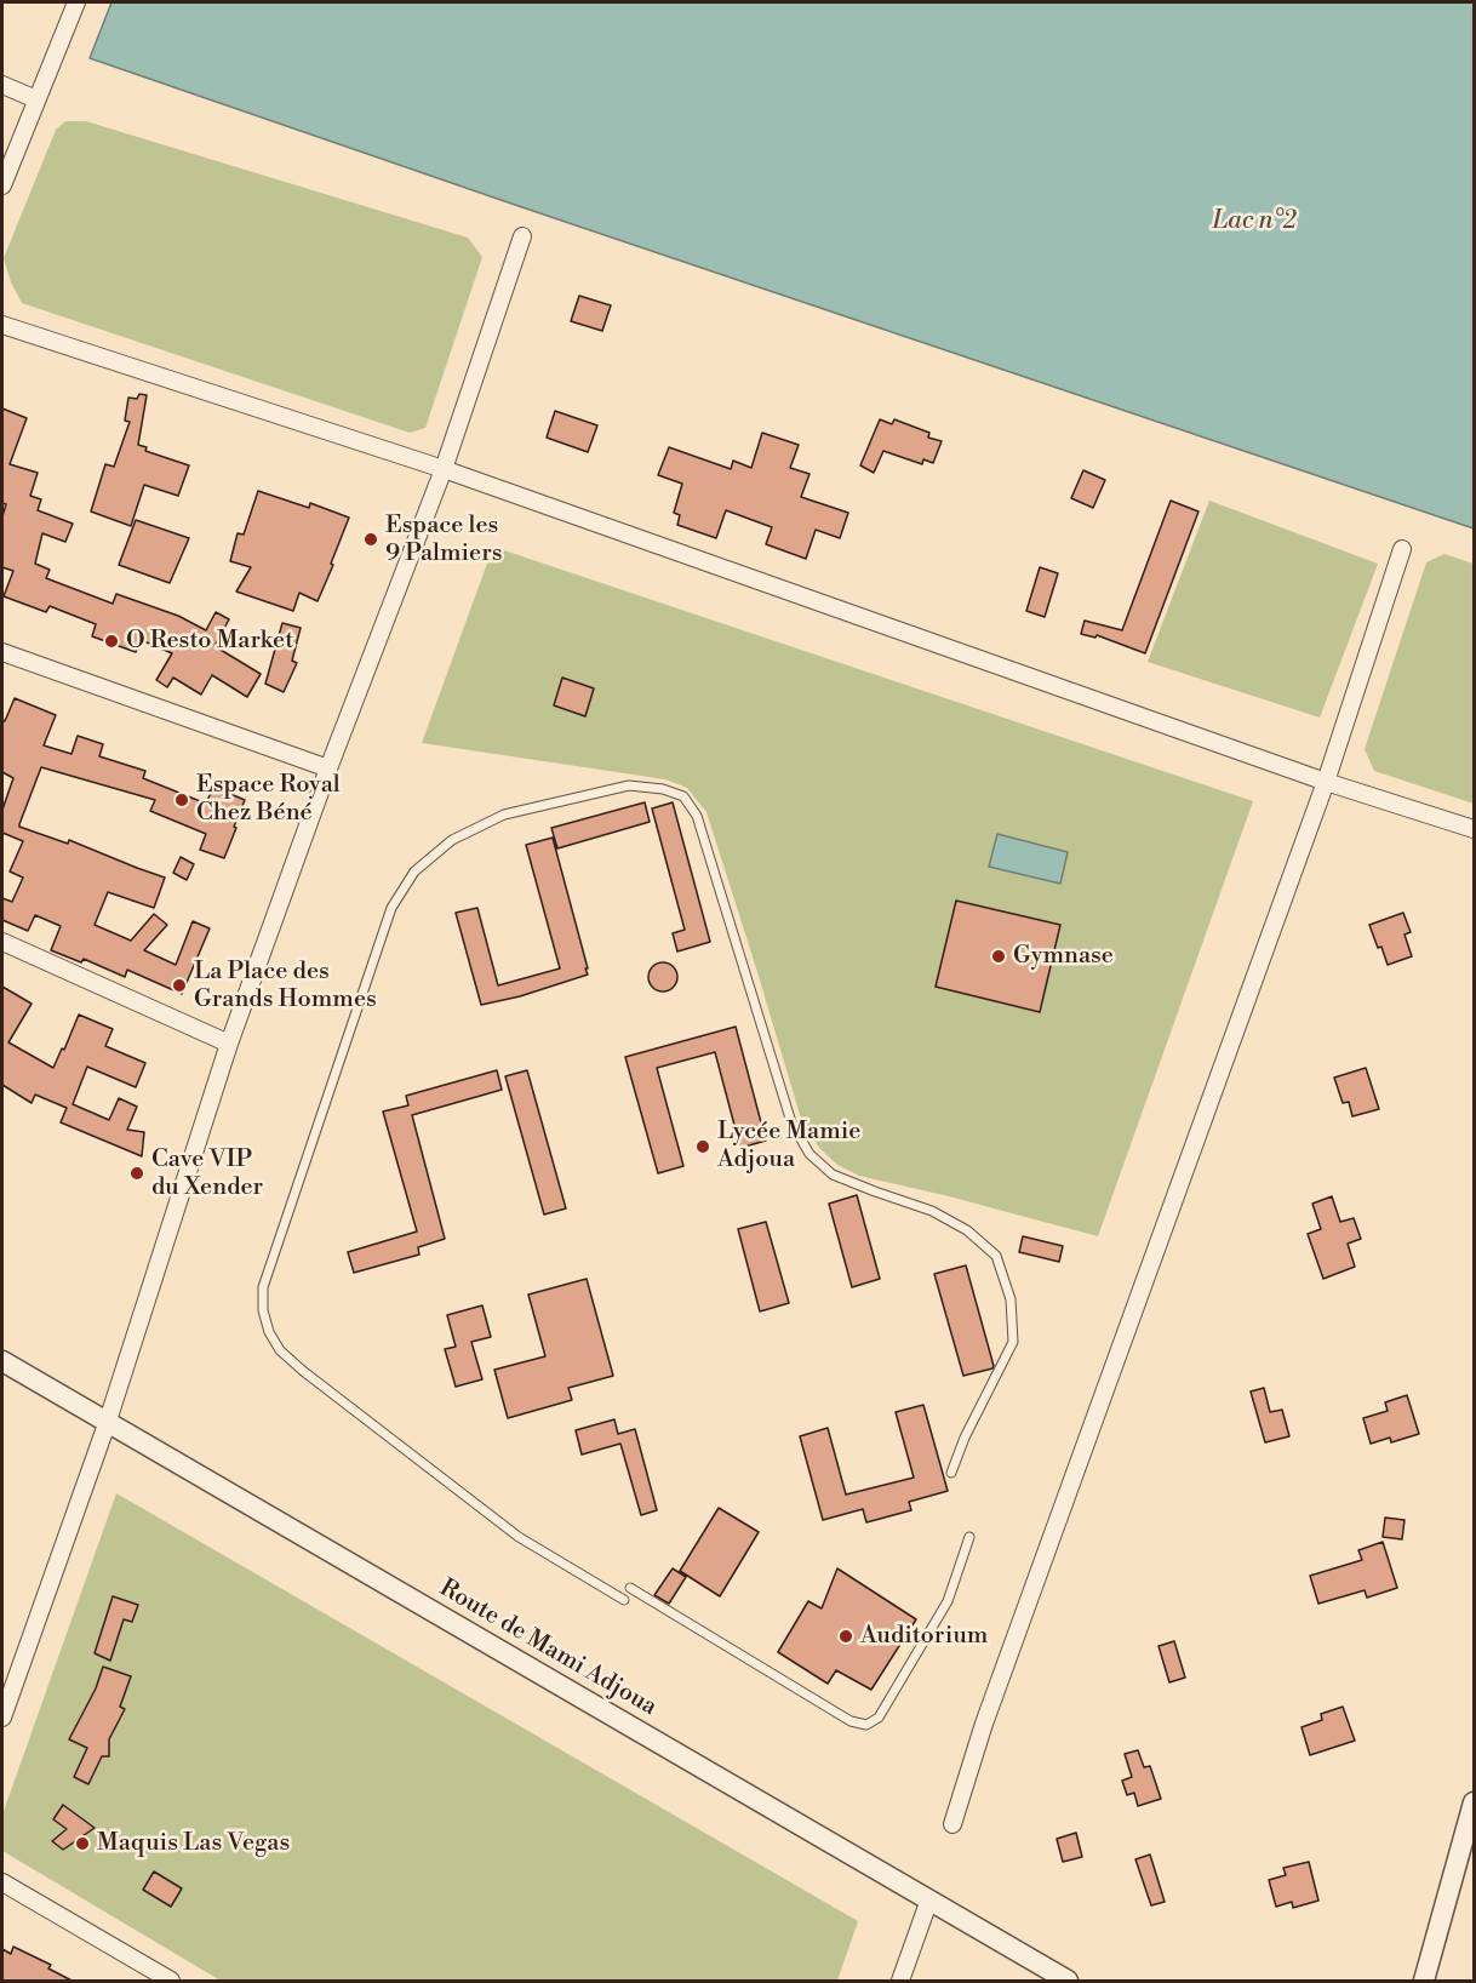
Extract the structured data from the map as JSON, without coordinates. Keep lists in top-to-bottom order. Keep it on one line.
{"streets":{"street":["Route de Mami Adjoua"]},"water":["Lac n°2"],"places":["Espace les 9 Palmiers","O Resto Market","Espace Royal Chez Béné","Gymnase","La Place des Grands Hommes","Lycée Mamie Adjoua","Cave VIP du Xender","Auditorium","Maquis Las Vegas"]}
